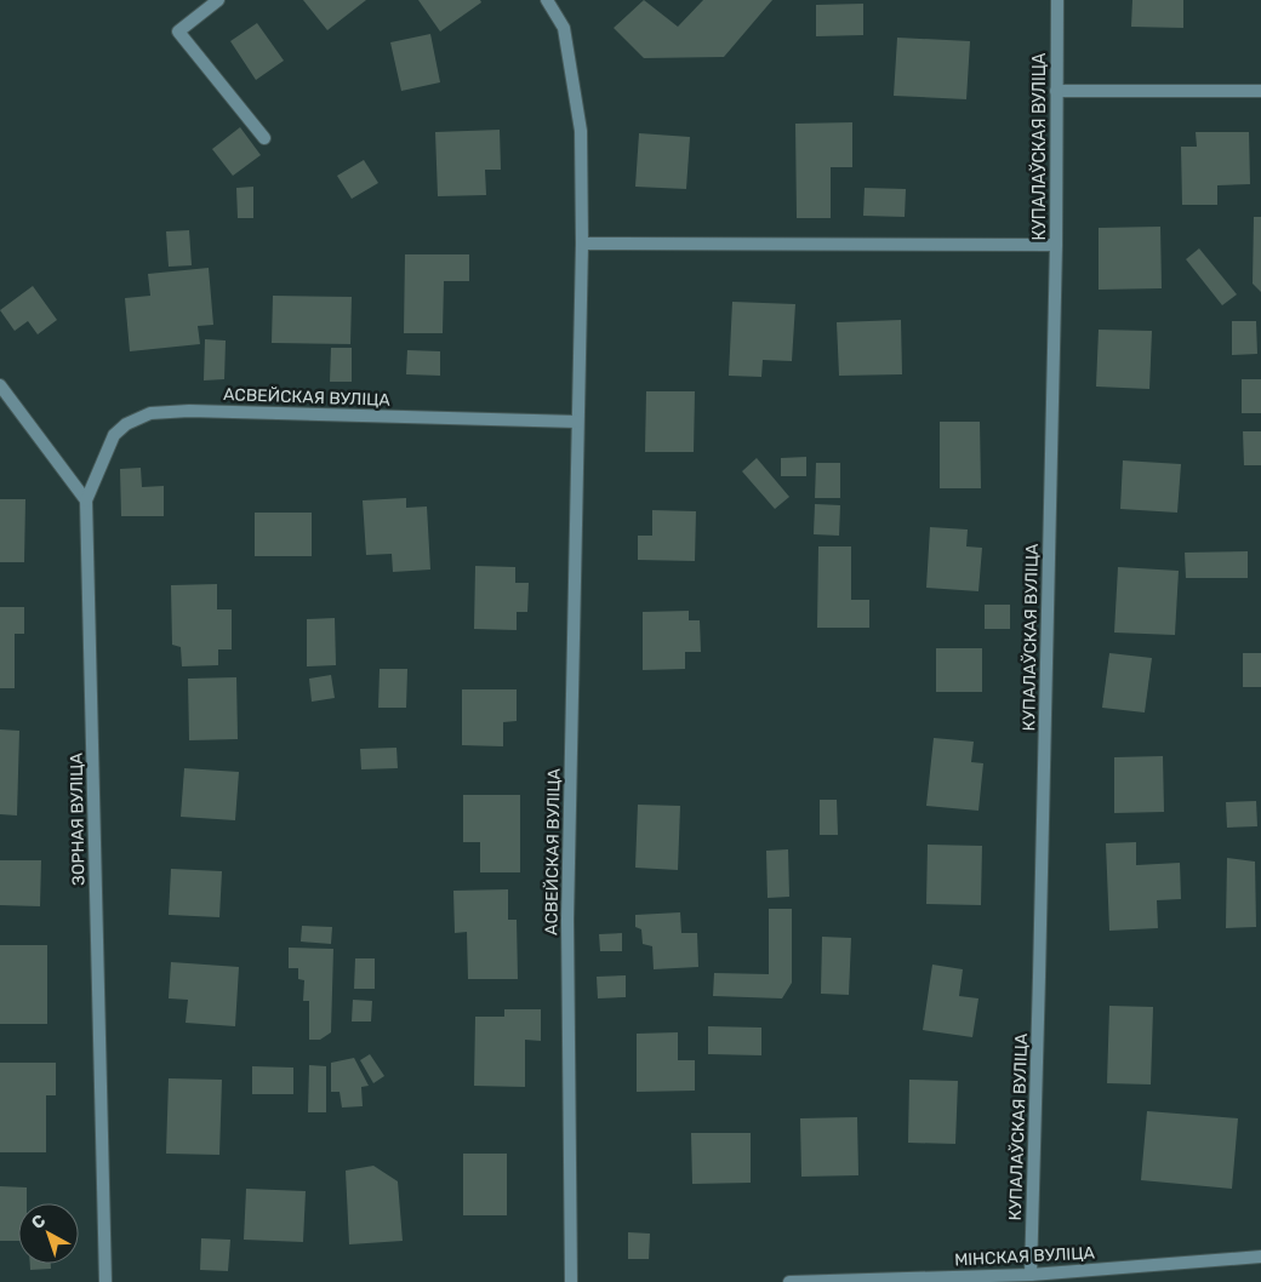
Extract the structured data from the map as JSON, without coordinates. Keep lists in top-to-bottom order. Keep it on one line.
{"streets":{"street":["КУПАЛАЎСКАЯ ВУЛІЦА","АСВЕЙСКАЯ ВУЛІЦА","ЗОРНАЯ ВУЛІЦА","МІНСКАЯ ВУЛІЦА"]},"crossings":[["КУПАЛАЎСКАЯ ВУЛІЦА","МІНСКАЯ ВУЛІЦА"],["АСВЕЙСКАЯ ВУЛІЦА","ЗОРНАЯ ВУЛІЦА"]],"north":"top left"}
